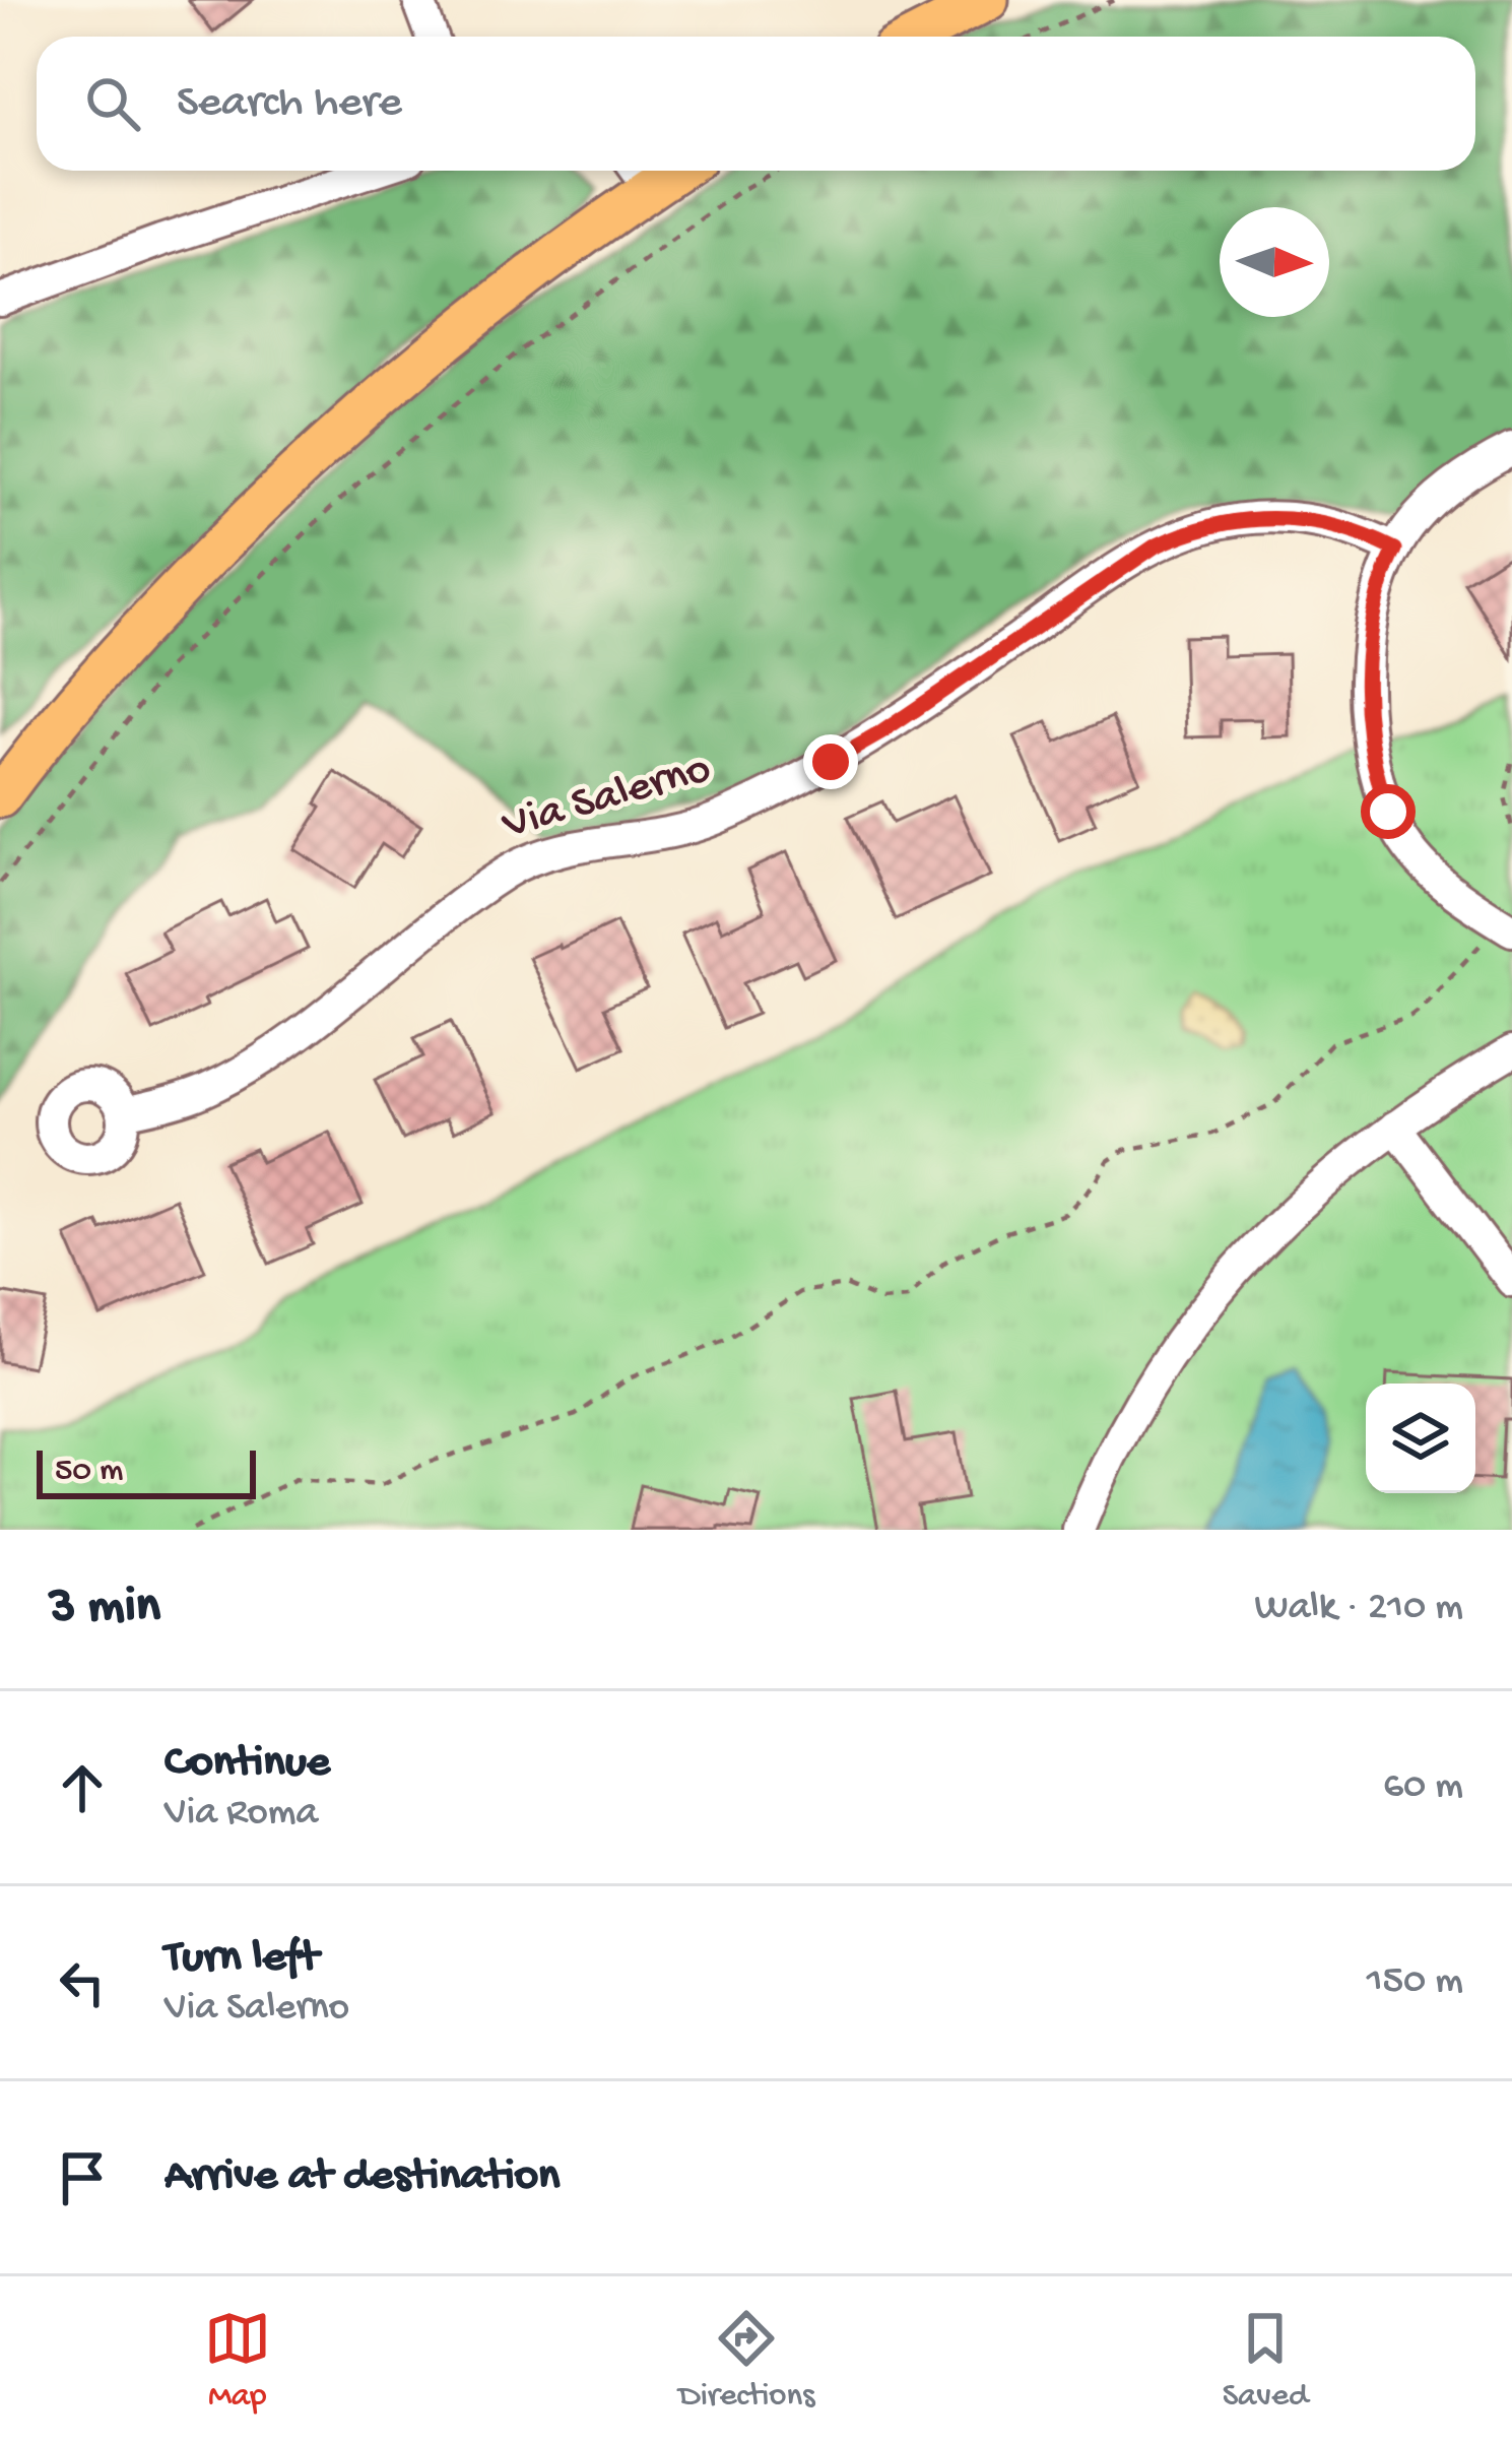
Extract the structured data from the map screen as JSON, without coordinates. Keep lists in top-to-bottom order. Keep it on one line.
{"streets":{"street":["Via Salerno"]},"scale_bar":"50 m","north":"right","page":{"search":"Search here","scale":"50 m","heading":["3 min","Walk · 210 m"],"list":[["Continue","Via Roma","60 m"],["Turn left","Via Salerno","150 m"],"Arrive at destination"],"nav":["Map","Directions","Saved"]}}
